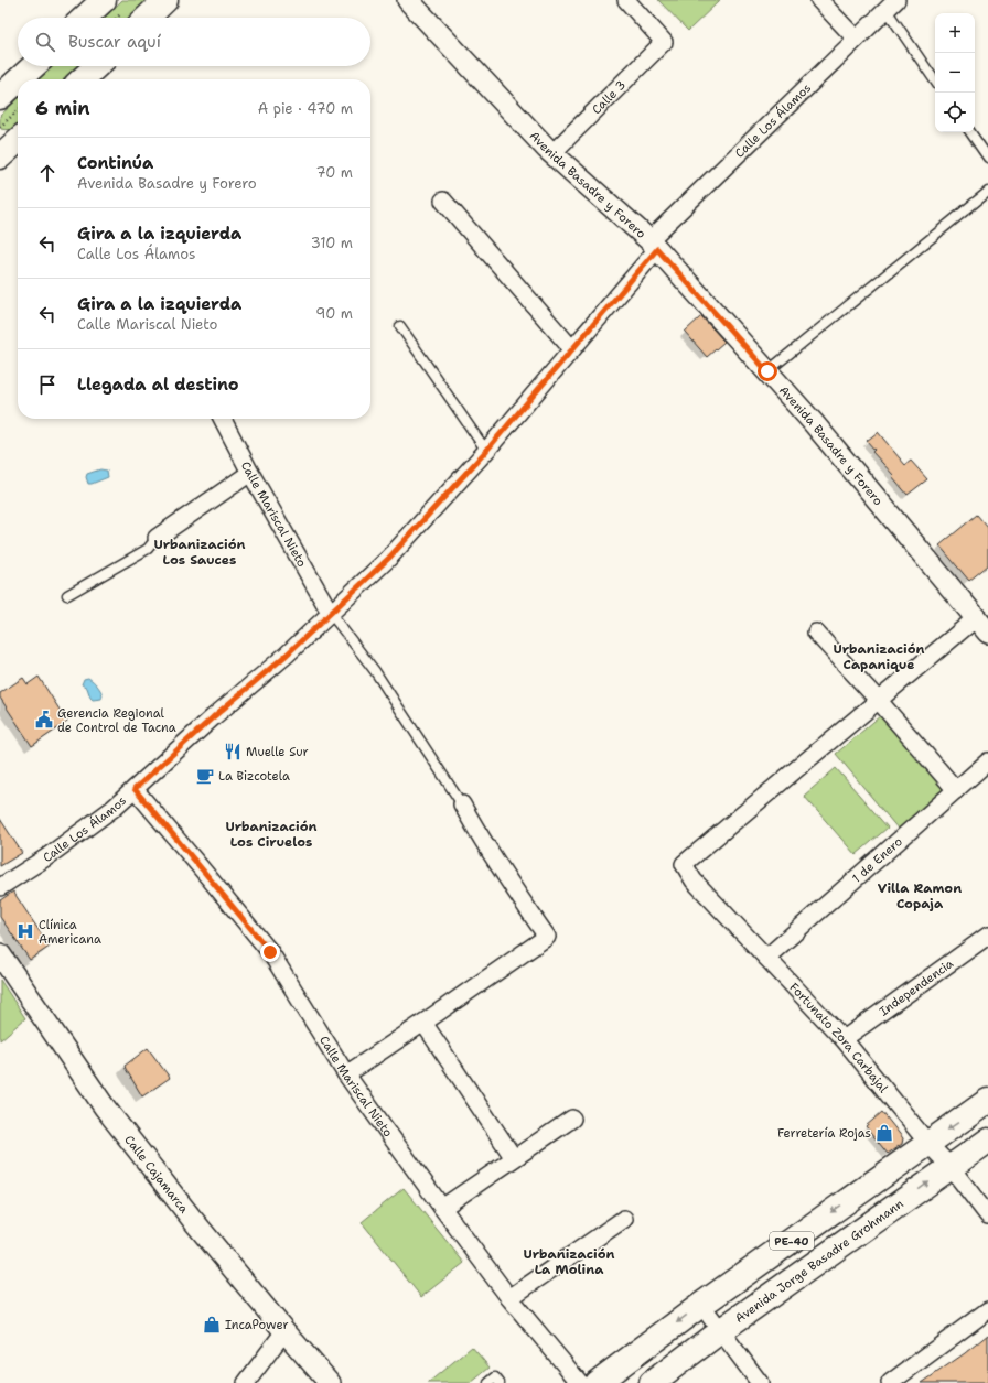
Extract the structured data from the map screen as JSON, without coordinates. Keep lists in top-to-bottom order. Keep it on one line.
{"streets":{"main road":["PE-40","Avenida Jorge Basadre Grohmann"],"street":["Calle 3","Calle Los Álamos","Avenida Basadre y Forero","Calle Mariscal Nieto","1 de Enero","Independencia","Fortunato Zora Carbajal","Calle Cajamarca"]},"crossings":[["Calle 3","Avenida Basadre y Forero"],["Calle Los Álamos","Avenida Basadre y Forero"],["Calle Los Álamos","Calle Mariscal Nieto"],["1 de Enero","Fortunato Zora Carbajal"],["Independencia","Fortunato Zora Carbajal"],["Fortunato Zora Carbajal","PE-40"],["Fortunato Zora Carbajal","Avenida Jorge Basadre Grohmann"]],"districts":["Urbanización Los Sauces","Urbanización Capanique","Urbanización Los Ciruelos","Villa Ramon Copaja","Urbanización La Molina"],"places":{"public building":["Gerencia Regional de Control de Tacna"],"restaurant":["Muelle Sur"],"cafe":["La Bizcotela"],"hospital":["Clínica Americana"],"shop":["Ferretería Rojas","IncaPower"]},"page":{"map_buttons":["+","−"],"search":"Buscar aquí","heading":["6 min","A pie · 470 m"],"list":[["Continúa","Avenida Basadre y Forero","70 m"],["Gira a la izquierda","Calle Los Álamos","310 m"],["Gira a la izquierda","Calle Mariscal Nieto","90 m"],"Llegada al destino"]}}
